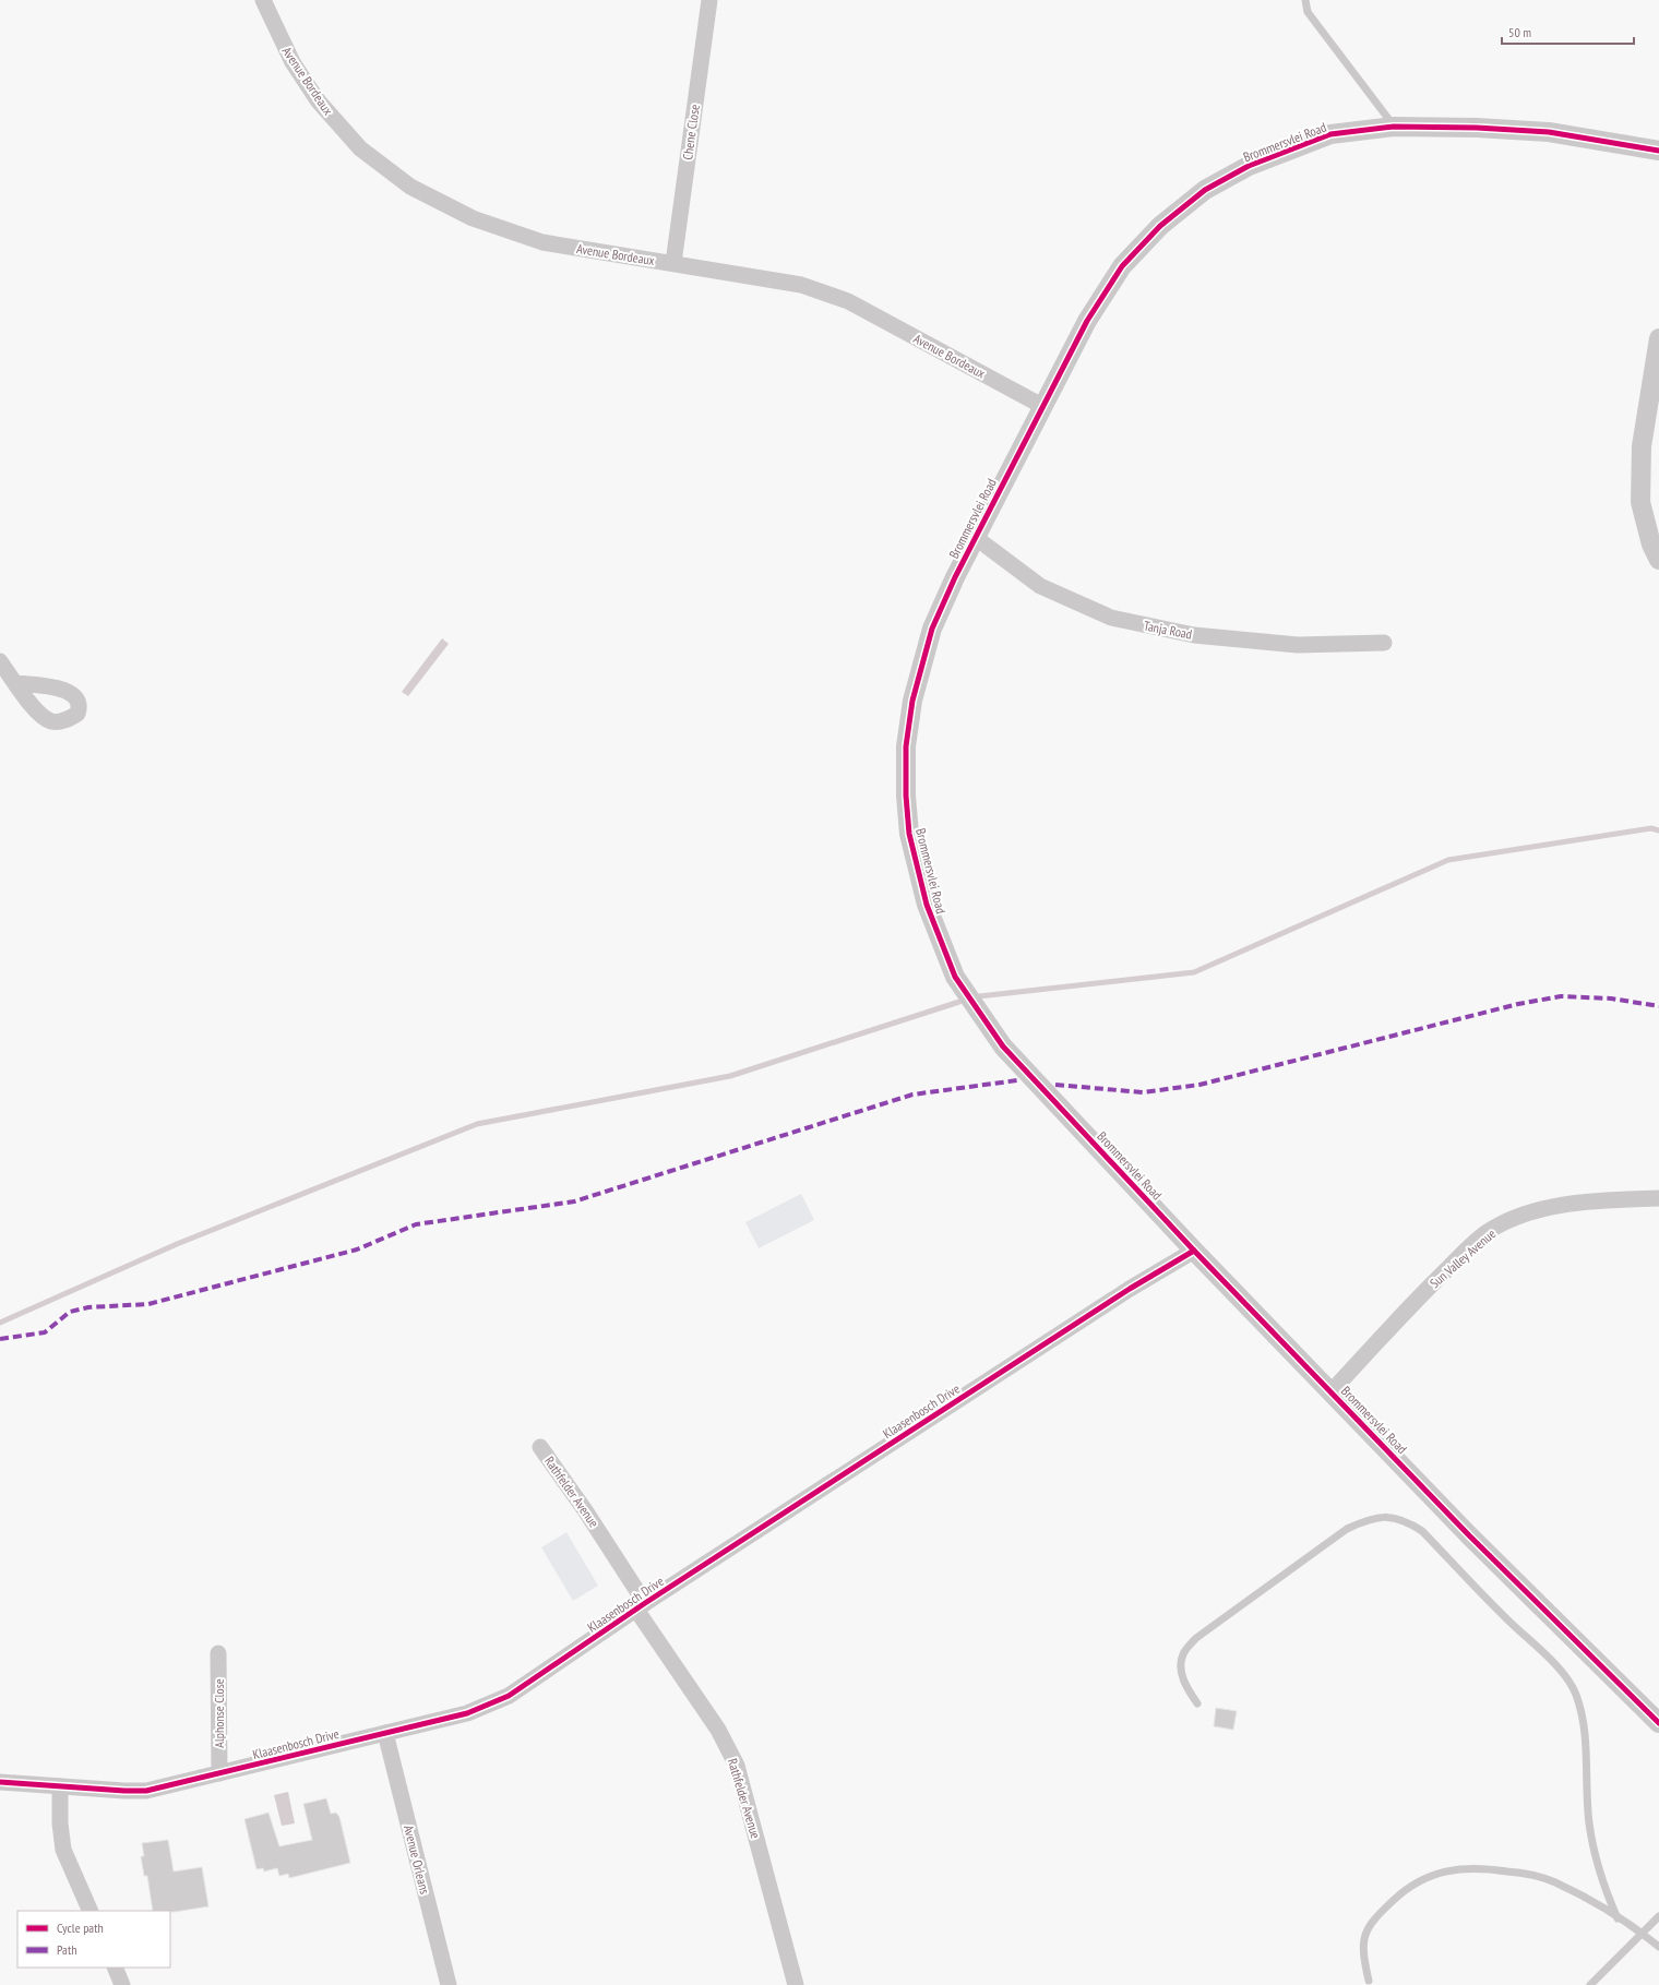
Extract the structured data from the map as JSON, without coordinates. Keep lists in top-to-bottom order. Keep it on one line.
{"streets":{"street":["Avenue Bordeaux","Chene Close","Brommersvlei Road","Tanja Road","Sun Valley Avenue","Klaasenbosch Drive","Rathfelder Avenue","Alphonse Close","Avenue Orleans"]},"crossings":[["Avenue Bordeaux","Chene Close"],["Avenue Bordeaux","Brommersvlei Road"],["Brommersvlei Road","Tanja Road"],["Brommersvlei Road","Sun Valley Avenue"],["Brommersvlei Road","Klaasenbosch Drive"],["Klaasenbosch Drive","Rathfelder Avenue"],["Klaasenbosch Drive","Alphonse Close"],["Klaasenbosch Drive","Avenue Orleans"]],"legend":["Cycle path","Path"],"scale_bar":"50 m"}
